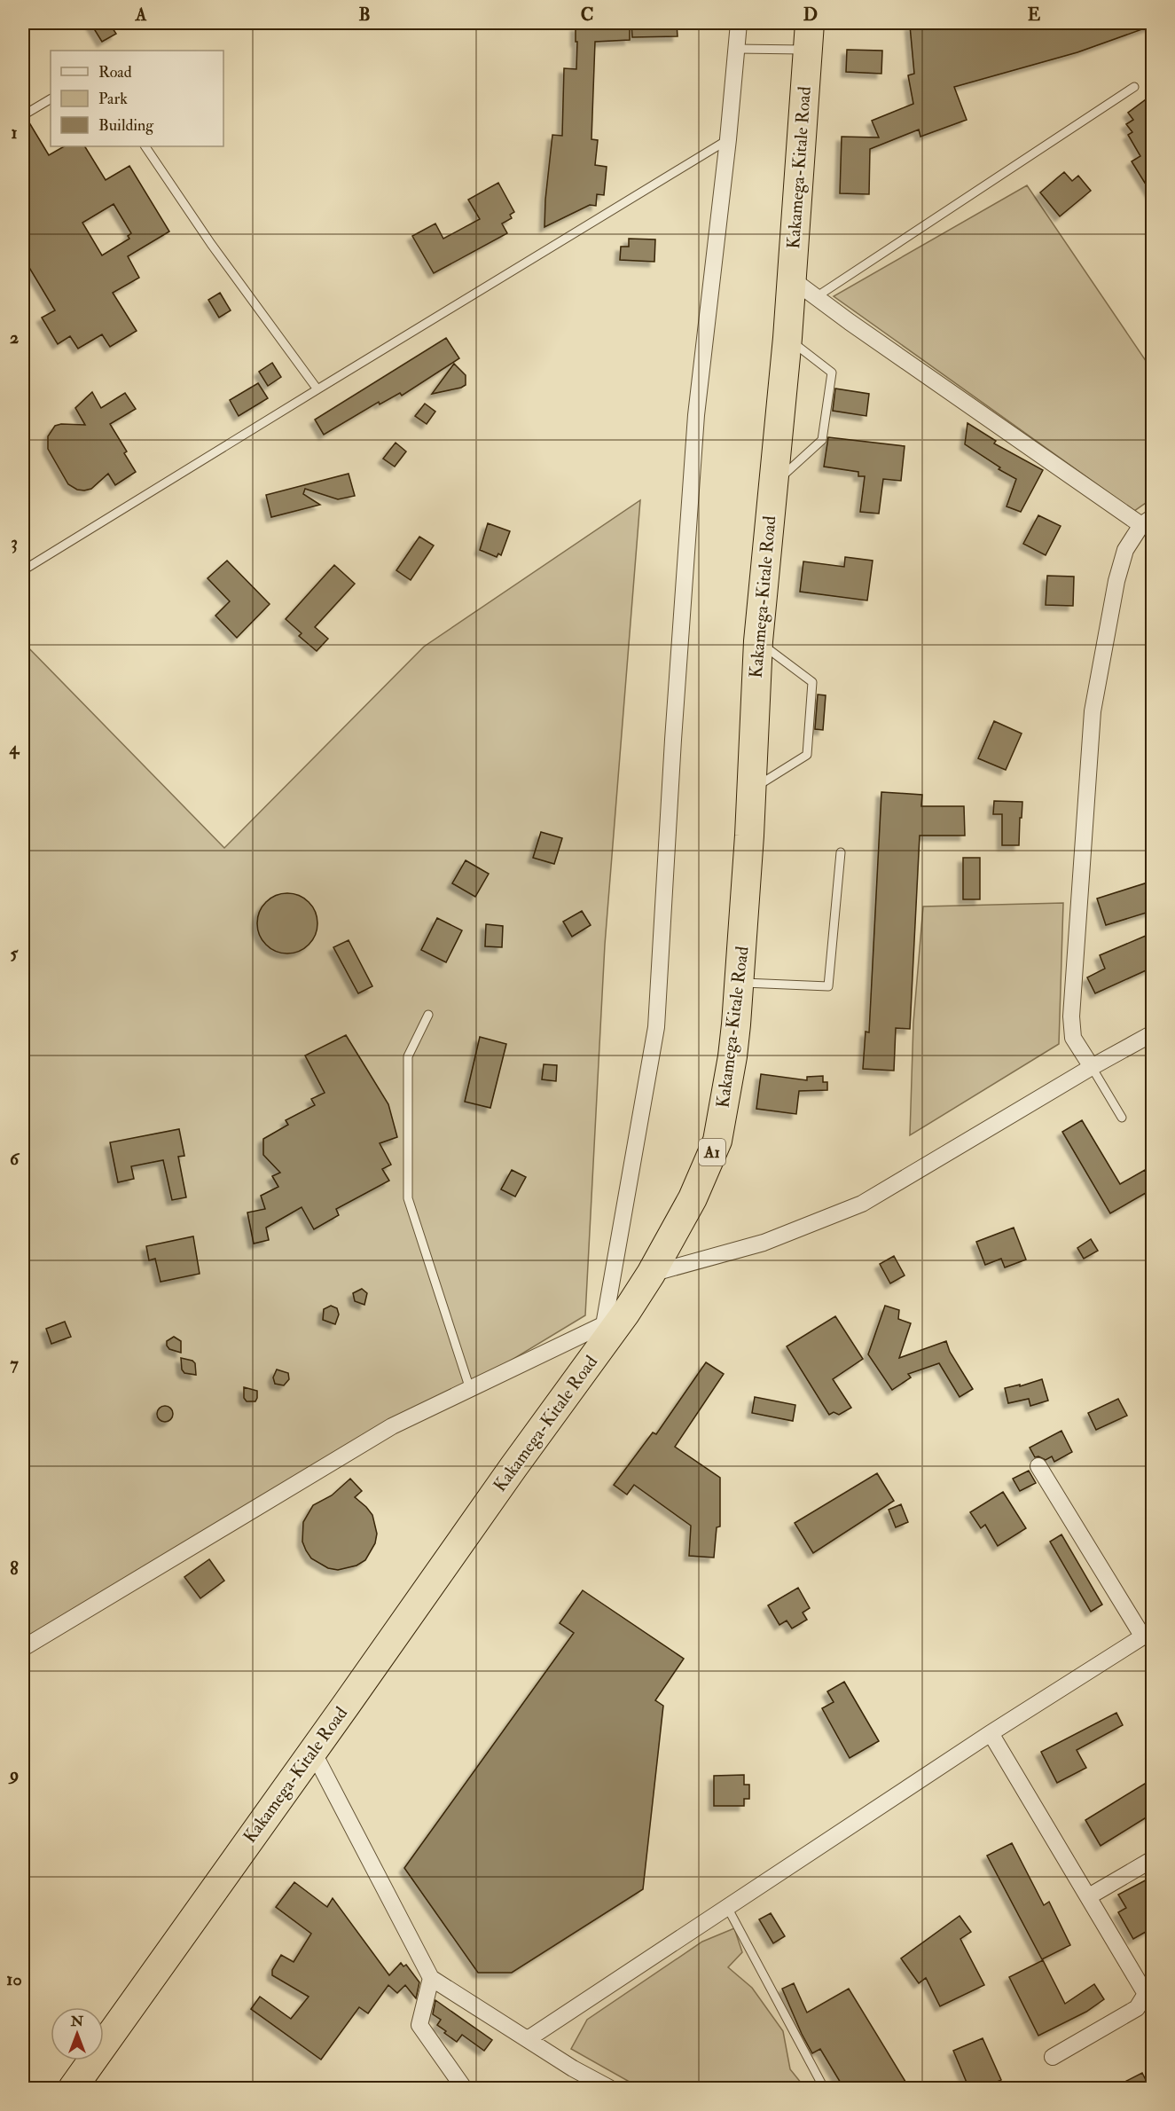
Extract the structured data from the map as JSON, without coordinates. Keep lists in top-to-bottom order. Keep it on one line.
{"streets":{"highway":["Kakamega-Kitale Road","A1"]},"legend":["Road","Park","Building"],"north":"top","grid":{"columns":["A","B","C","D","E"],"rows":["1","2","3","4","5","6","7","8","9","10"]}}
